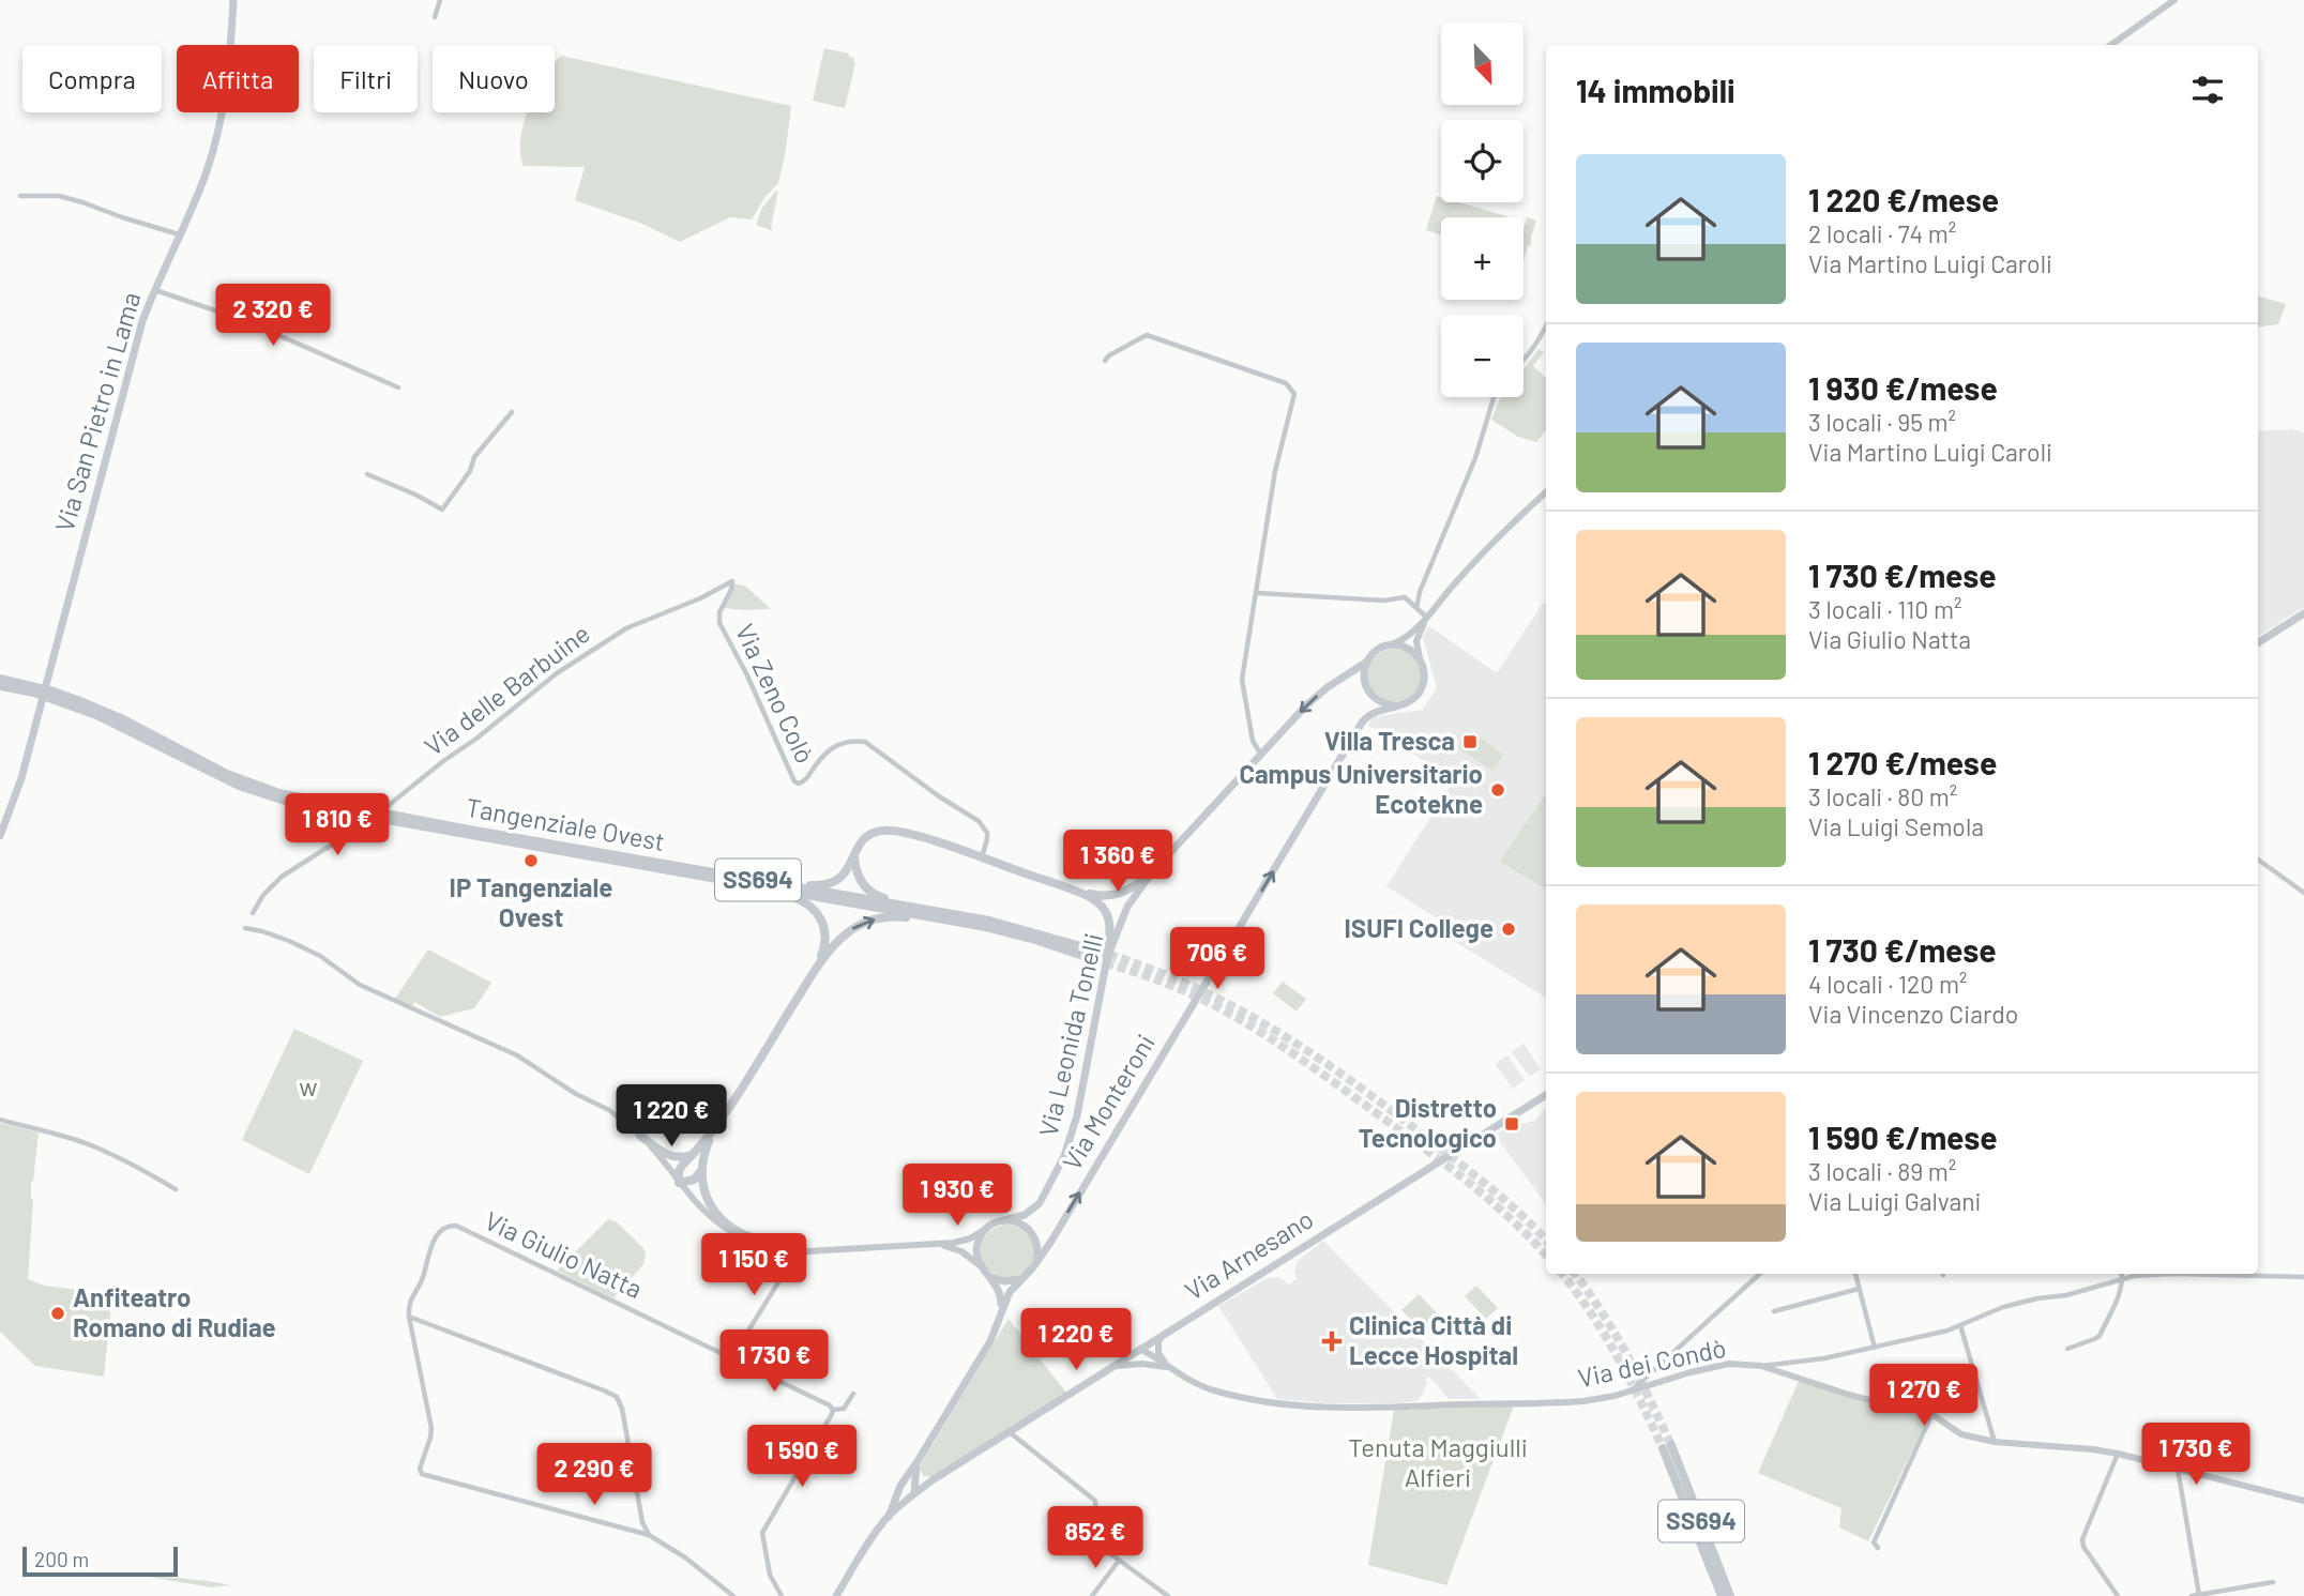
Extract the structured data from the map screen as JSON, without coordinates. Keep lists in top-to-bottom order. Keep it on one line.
{"streets":{"highway":["Tangenziale Ovest","SS694"],"main road":["Via San Pietro in Lama","Via Leonida Tonelli","Via Monteroni","Via Arnesano"],"street":["Via delle Barbuine","Via Zeno Colò","Via Giulio Natta","Via dei Condò"]},"crossings":[["Via delle Barbuine","Via Zeno Colò"],["Via Leonida Tonelli","Via Monteroni"],["Via Monteroni","Via Arnesano"],["Via Arnesano","Via dei Condò"]],"one_way":["Via Monteroni"],"parks":["w","Tenuta Maggiulli Alfieri"],"places":{"transit":["Villa Tresca","Distretto Tecnologico"],"other":["Campus Universitario Ecotekne","IP Tangenziale Ovest","ISUFI College","Anfiteatro Romano di Rudiae"],"health":["Clinica Città di Lecce Hospital"]},"scale_bar":"200 m","north":"bottom right","page":{"map_buttons":["+","−"],"chip":["Compra","Affitta","Filtri","Nuovo"],"heading":"14 immobili","list":[{"name":"1 220 €/mese","note":"2 locali · 74 m² · Via Martino Luigi Caroli"},{"name":"1 930 €/mese","note":"3 locali · 95 m² · Via Martino Luigi Caroli"},{"name":"1 730 €/mese","note":"3 locali · 110 m² · Via Giulio Natta"},{"name":"1 270 €/mese","note":"3 locali · 80 m² · Via Luigi Semola"},{"name":"1 730 €/mese","note":"4 locali · 120 m² · Via Vincenzo Ciardo"},{"name":"1 590 €/mese","note":"3 locali · 89 m² · Via Luigi Galvani"}],"price":["2 320 €","1 810 €","1 360 €","706 €","1 220 €","1 930 €","1 150 €","1 220 €","1 730 €","1 270 €","1 730 €","1 590 €","2 290 €","852 €"],"scale":"200 m"}}
